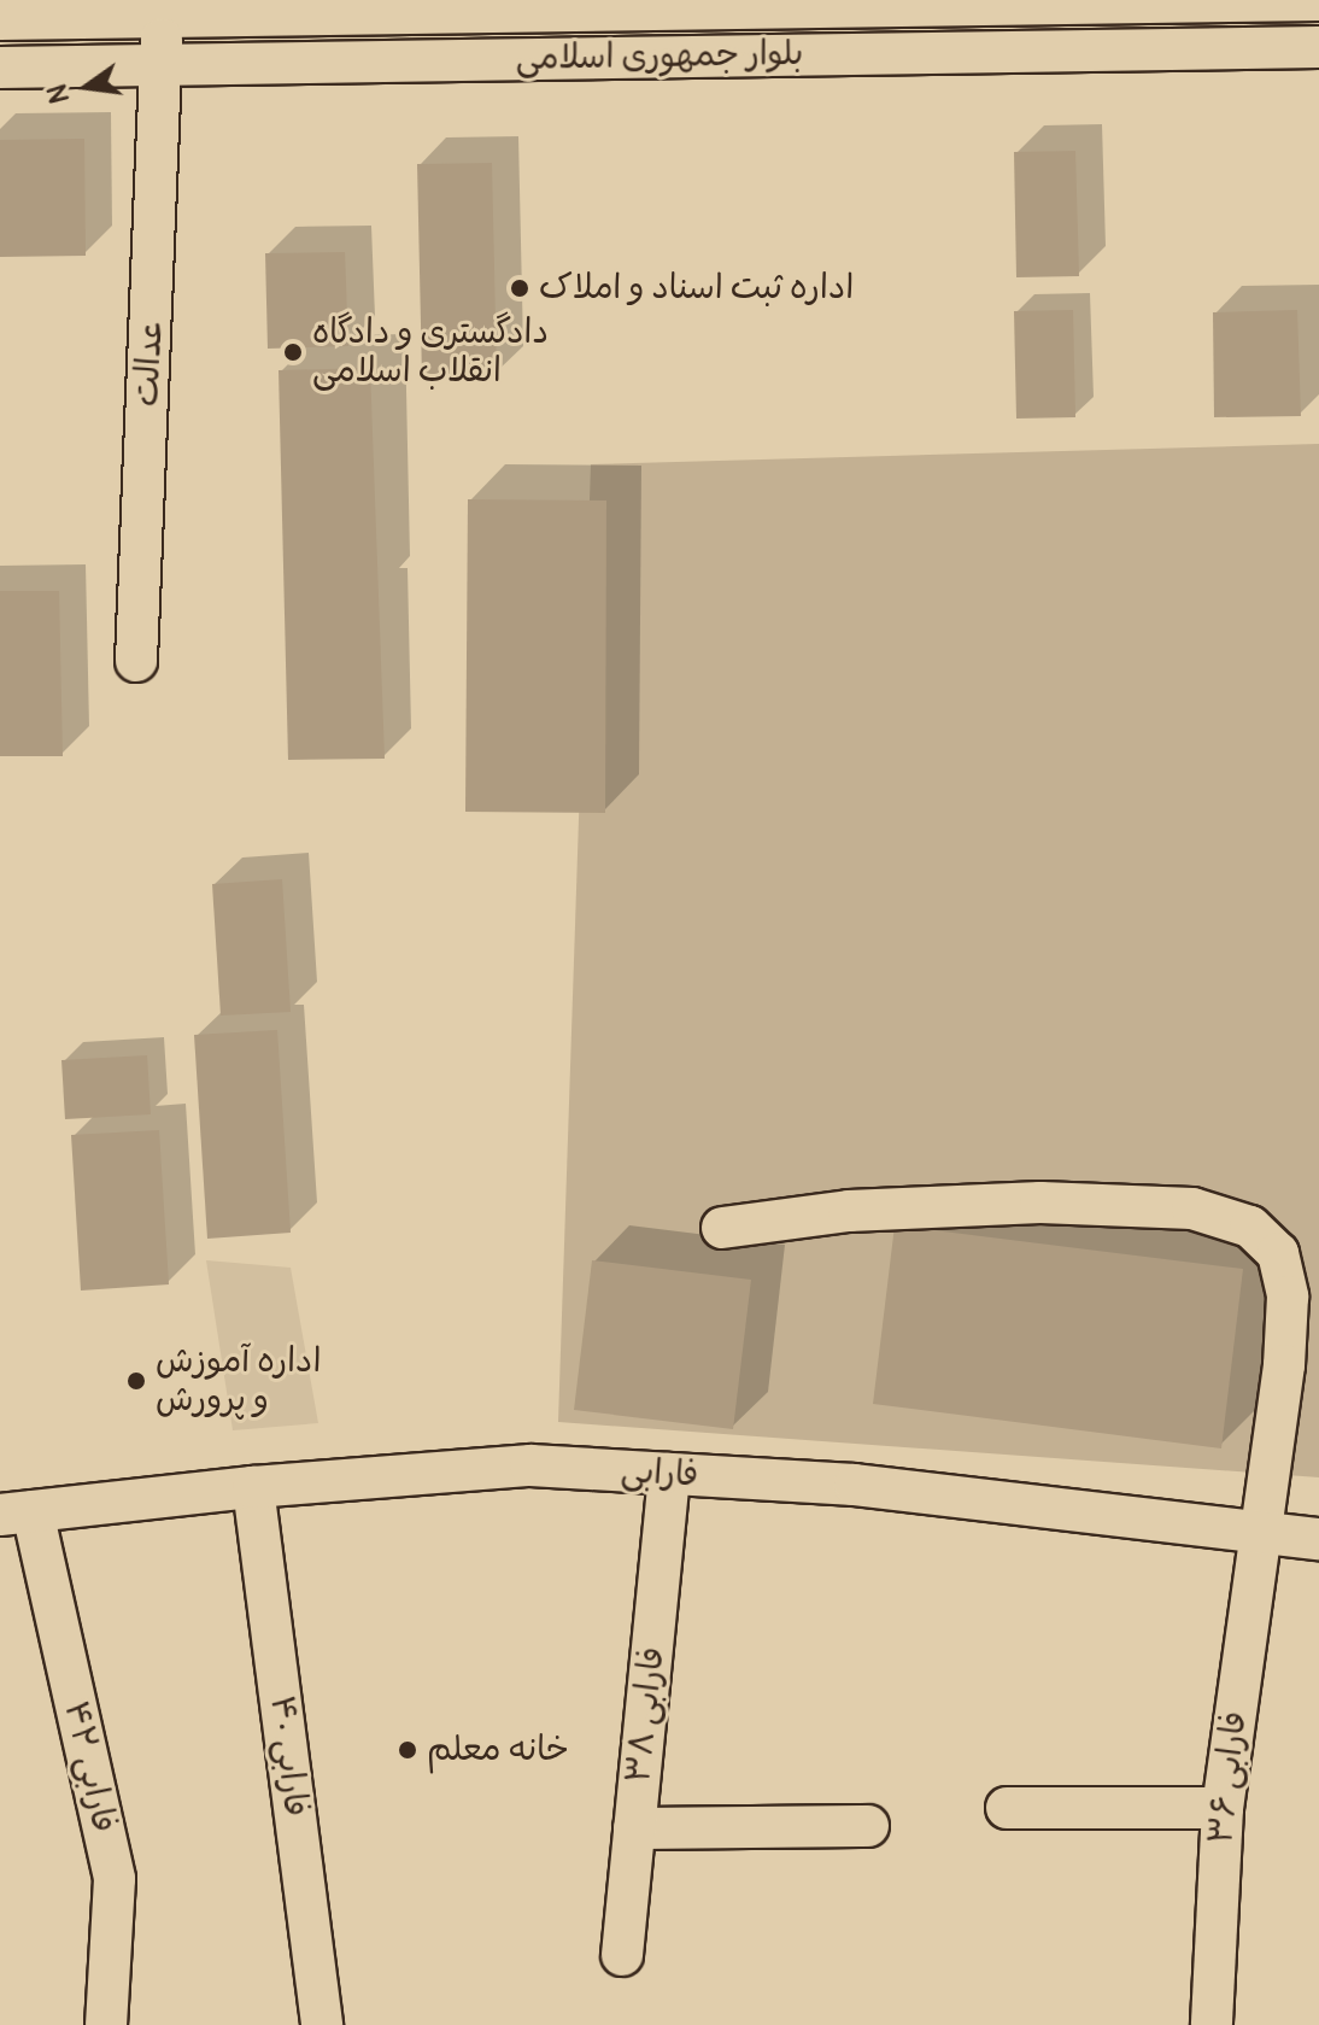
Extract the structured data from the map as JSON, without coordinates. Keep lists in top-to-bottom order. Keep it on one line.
{"streets":{"street":["بلوار جمهوری اسلامی","عدالت","فارابی","فارابی ۳۸","فارابی ۴۰","فارابی ۴۲","فارابی ۳۶"]},"crossings":[["بلوار جمهوری اسلامی","عدالت"],["فارابی","فارابی ۳۸"],["فارابی","فارابی ۴۰"],["فارابی","فارابی ۴۲"],["فارابی","فارابی ۳۶"]],"places":["اداره ثبت اسناد و املاک","دادگستری و دادگاه انقلاب اسلامی","اداره آموزش و پرورش","خانه معلم"],"north":"left"}
